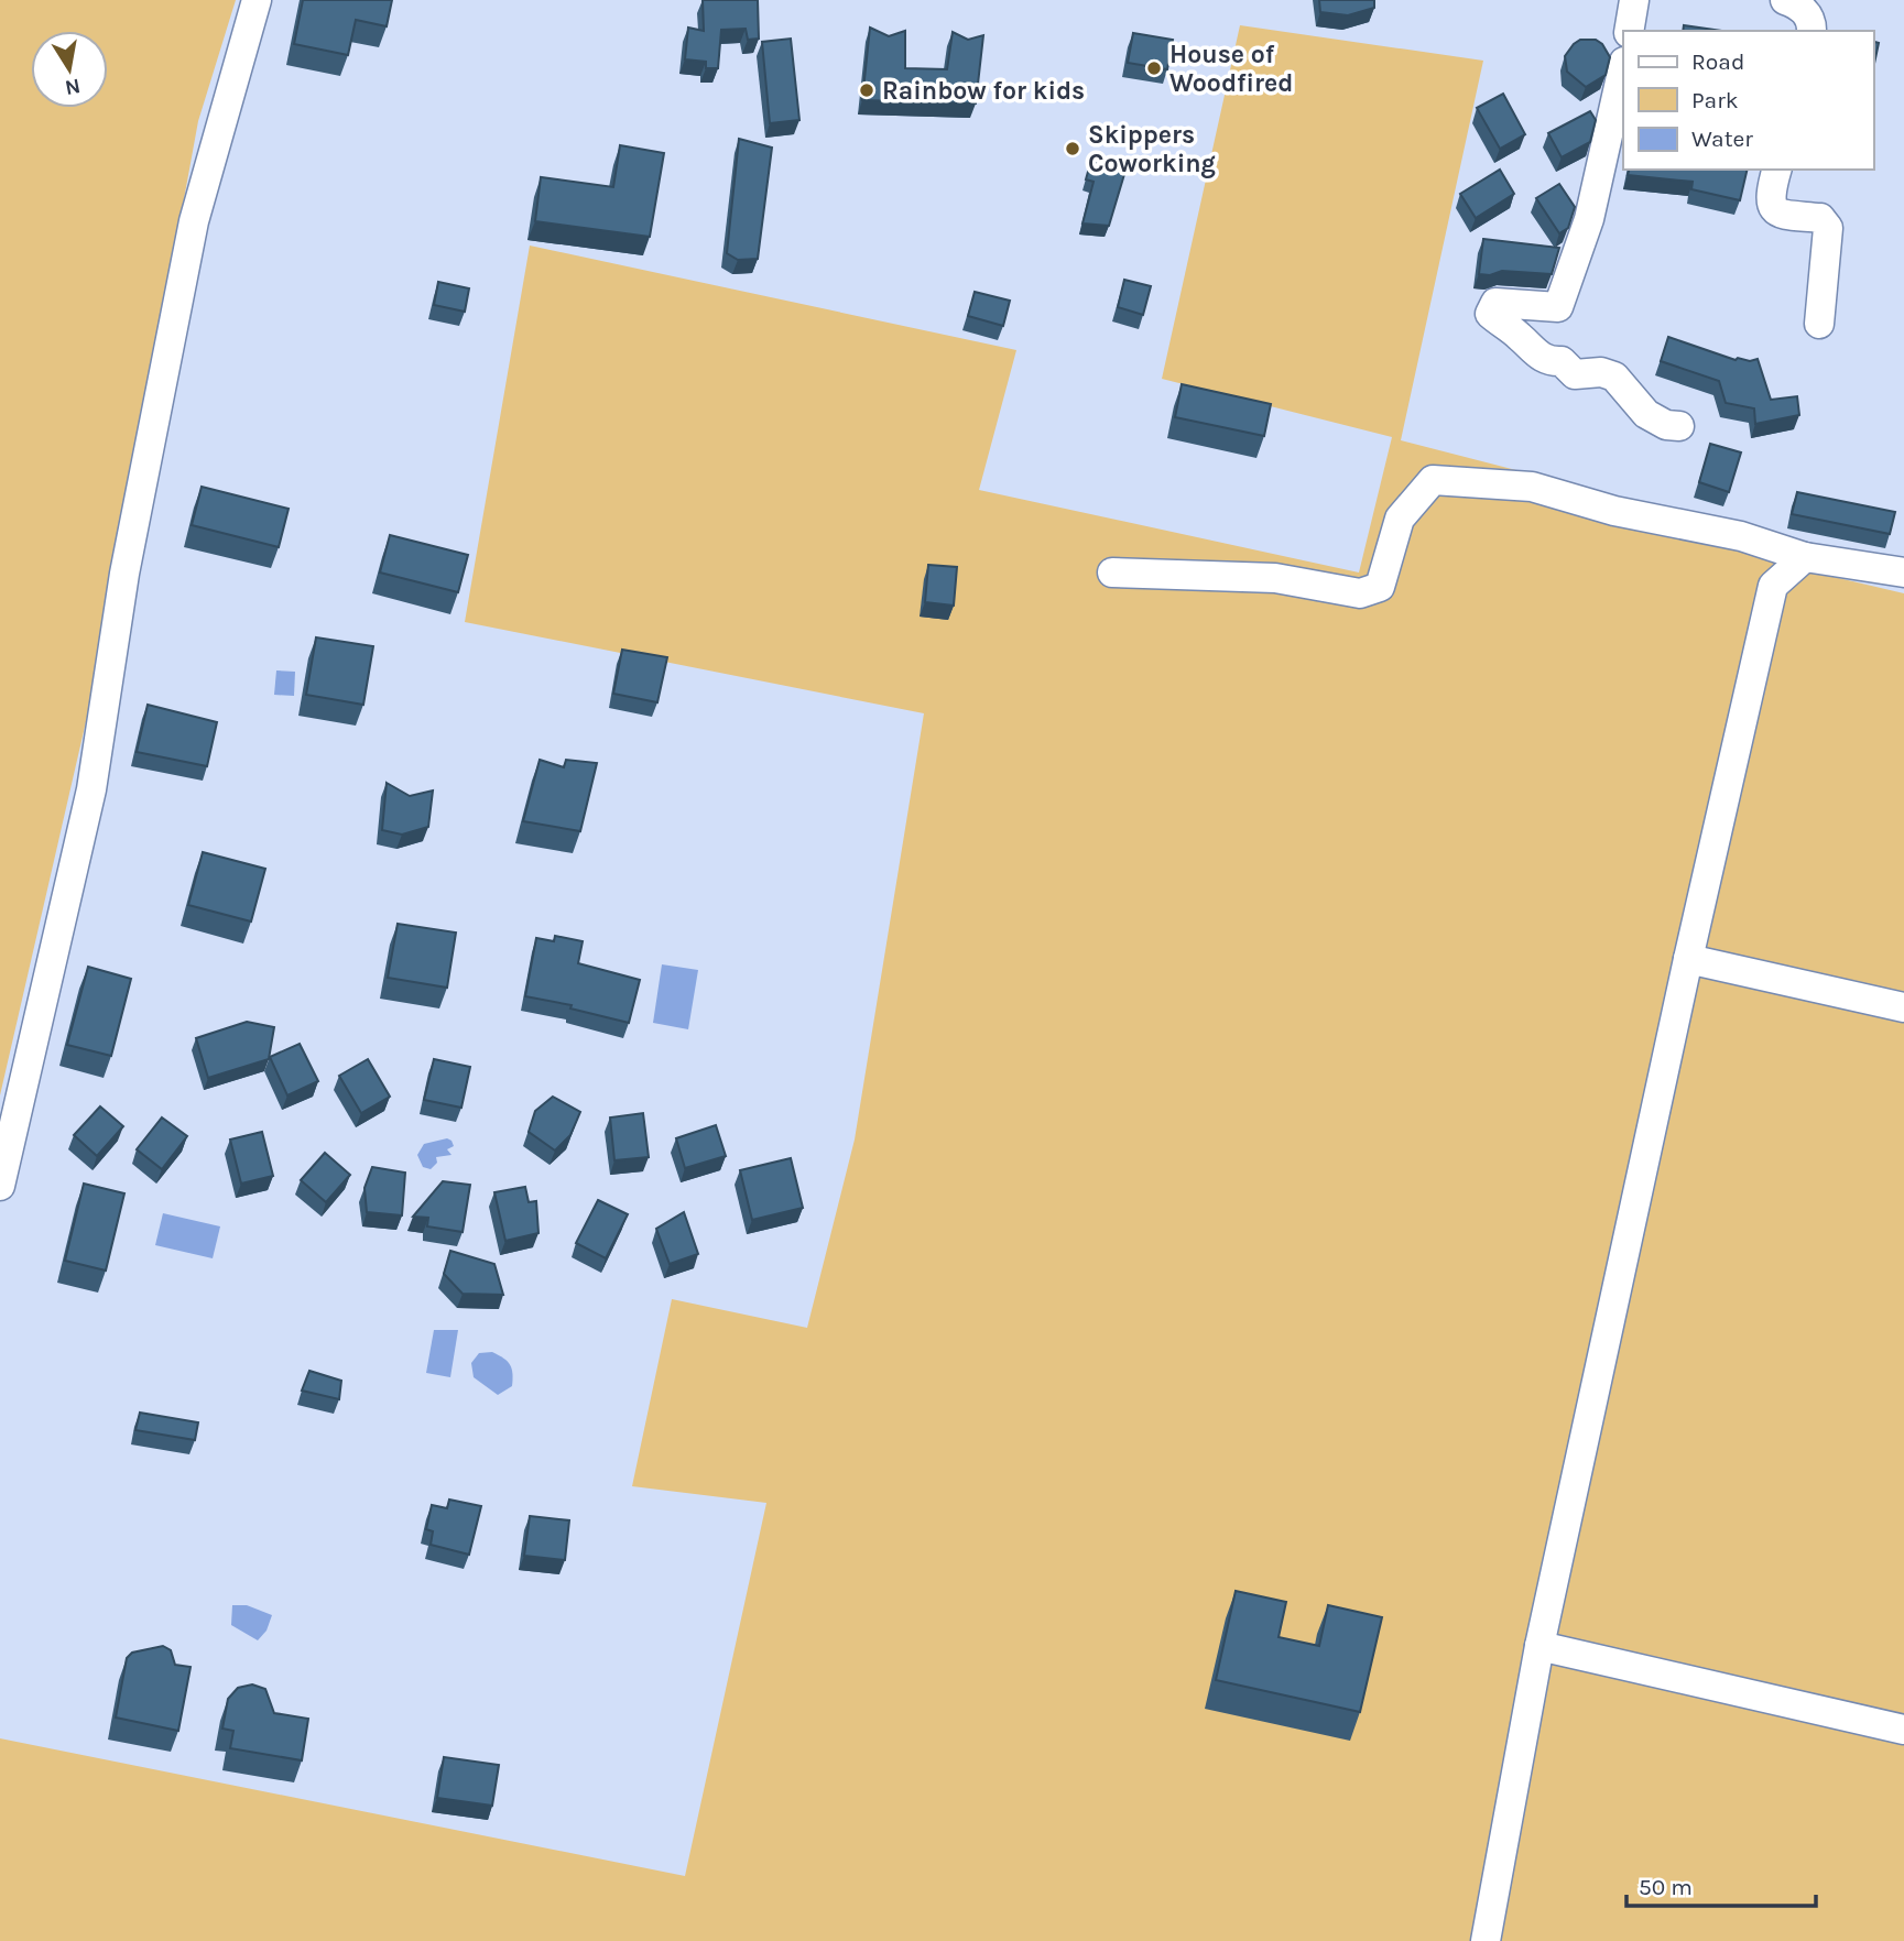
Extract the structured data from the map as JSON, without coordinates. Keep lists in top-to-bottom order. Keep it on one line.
{"places":["House of Woodfired","Rainbow for kids","Skippers Coworking"],"legend":["Road","Park","Water"],"scale_bar":"50 m","north":"bottom"}
